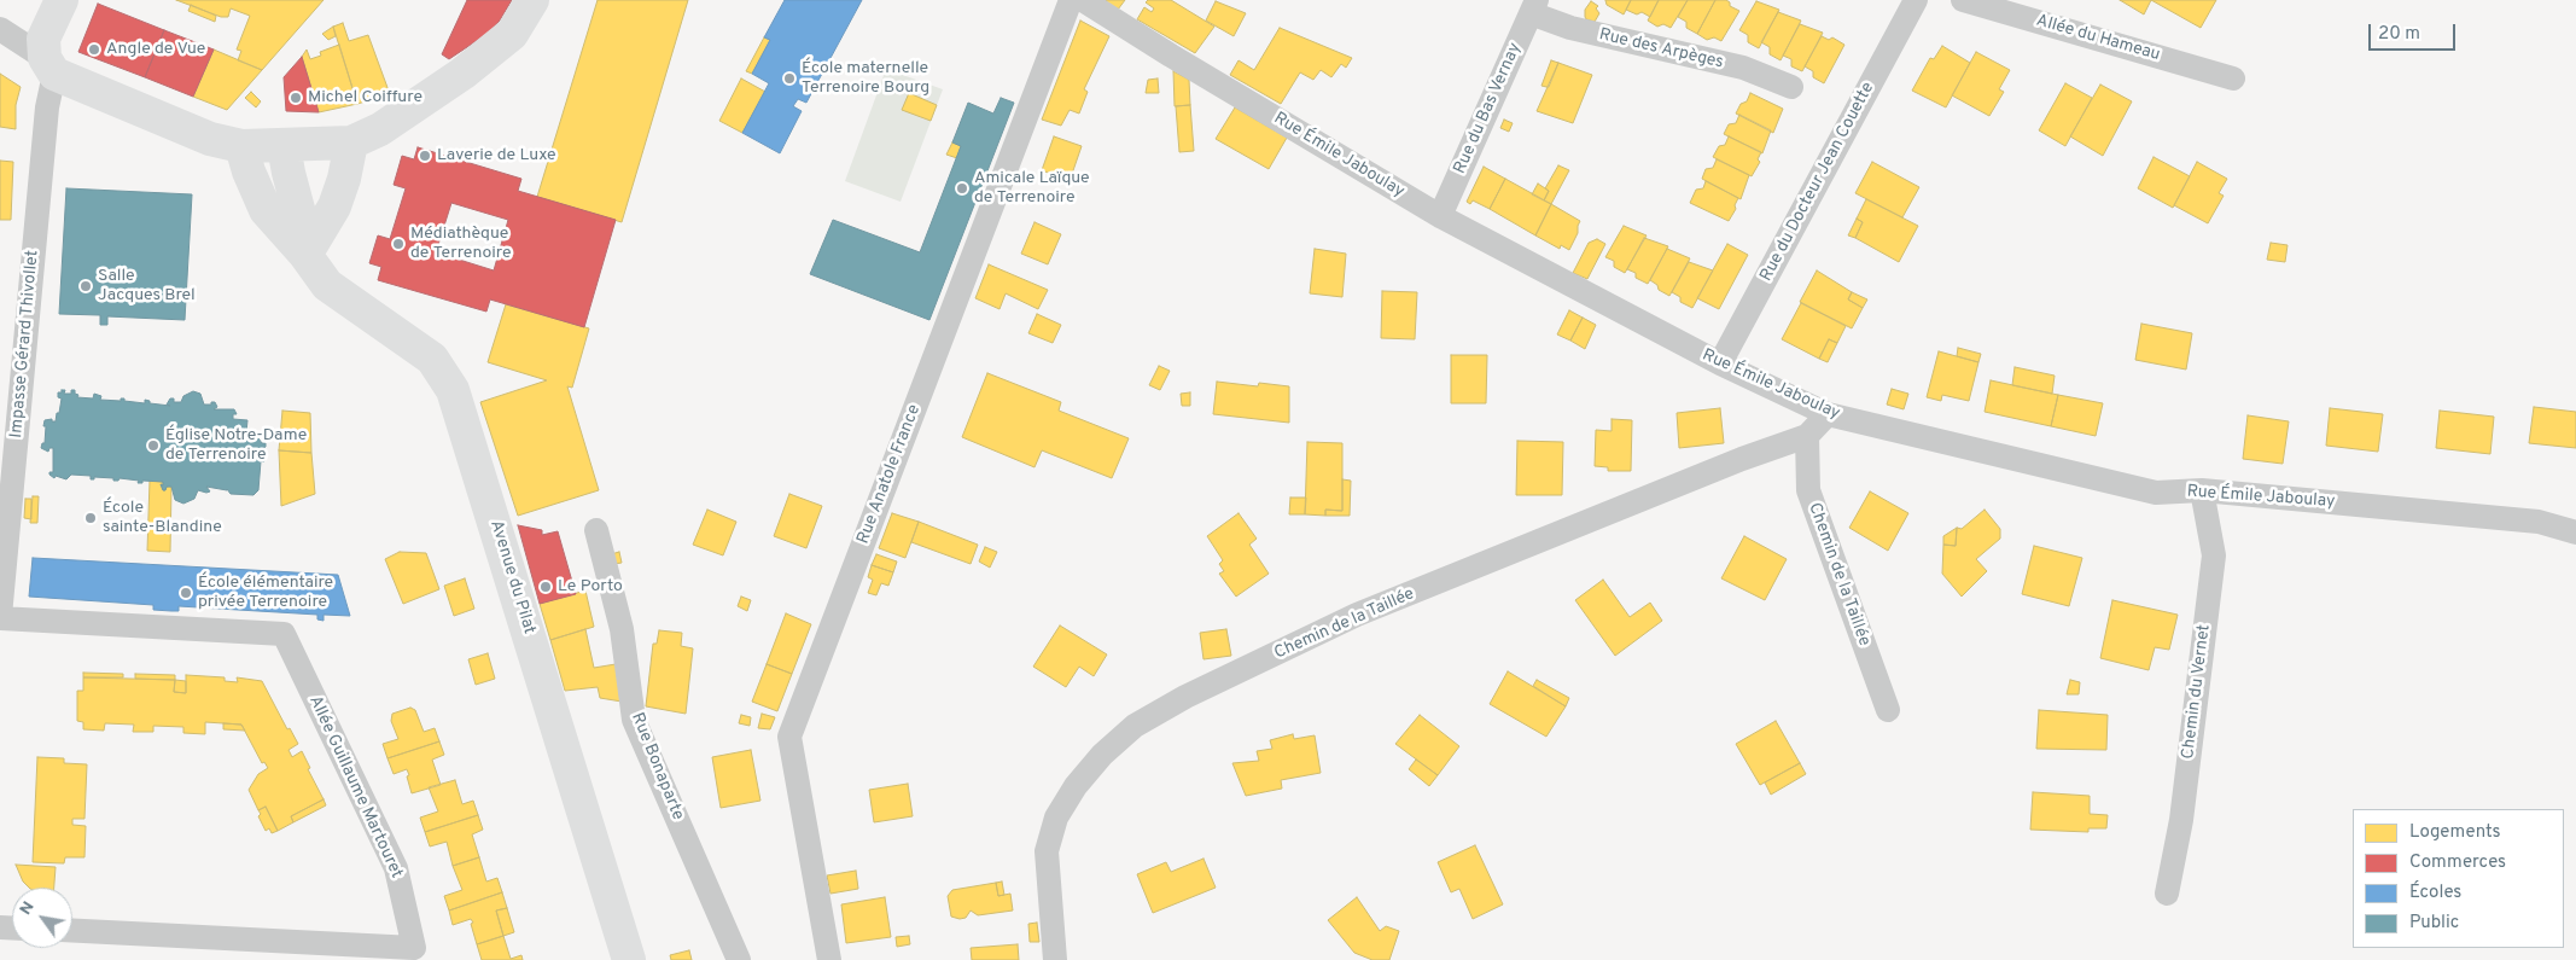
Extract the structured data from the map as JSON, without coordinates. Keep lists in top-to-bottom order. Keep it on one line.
{"streets":{"main road":["Avenue du Pilat"],"street":["Allée du Hameau","Rue des Arpèges","Rue du Bas Vernay","Rue Émile Jaboulay","Rue du Docteur Jean Couette","Impasse Gérard Thivollet","Rue Anatole France","Chemin de la Taillée","Chemin du Vernet","Rue Bonaparte","Allée Guillaume Martouret"]},"crossings":[["Rue des Arpèges","Rue du Bas Vernay"],["Rue du Bas Vernay","Rue Émile Jaboulay"],["Rue Émile Jaboulay","Rue du Docteur Jean Couette"],["Rue Émile Jaboulay","Chemin de la Taillée"],["Rue Émile Jaboulay","Chemin du Vernet"],["Impasse Gérard Thivollet","Allée Guillaume Martouret"]],"places":["Angle de Vue","École maternelle Terrenoire Bourg","Michel Coiffure","Laverie de Luxe","Amicale Laïque de Terrenoire","Médiathèque de Terrenoire","Salle Jacques Brel","Église Notre-Dame de Terrenoire","École sainte-Blandine","Le Porto","École élémentaire privée Terrenoire"],"legend":["Logements","Commerces","Écoles","Public"],"scale_bar":"20 m","north":"top left"}
